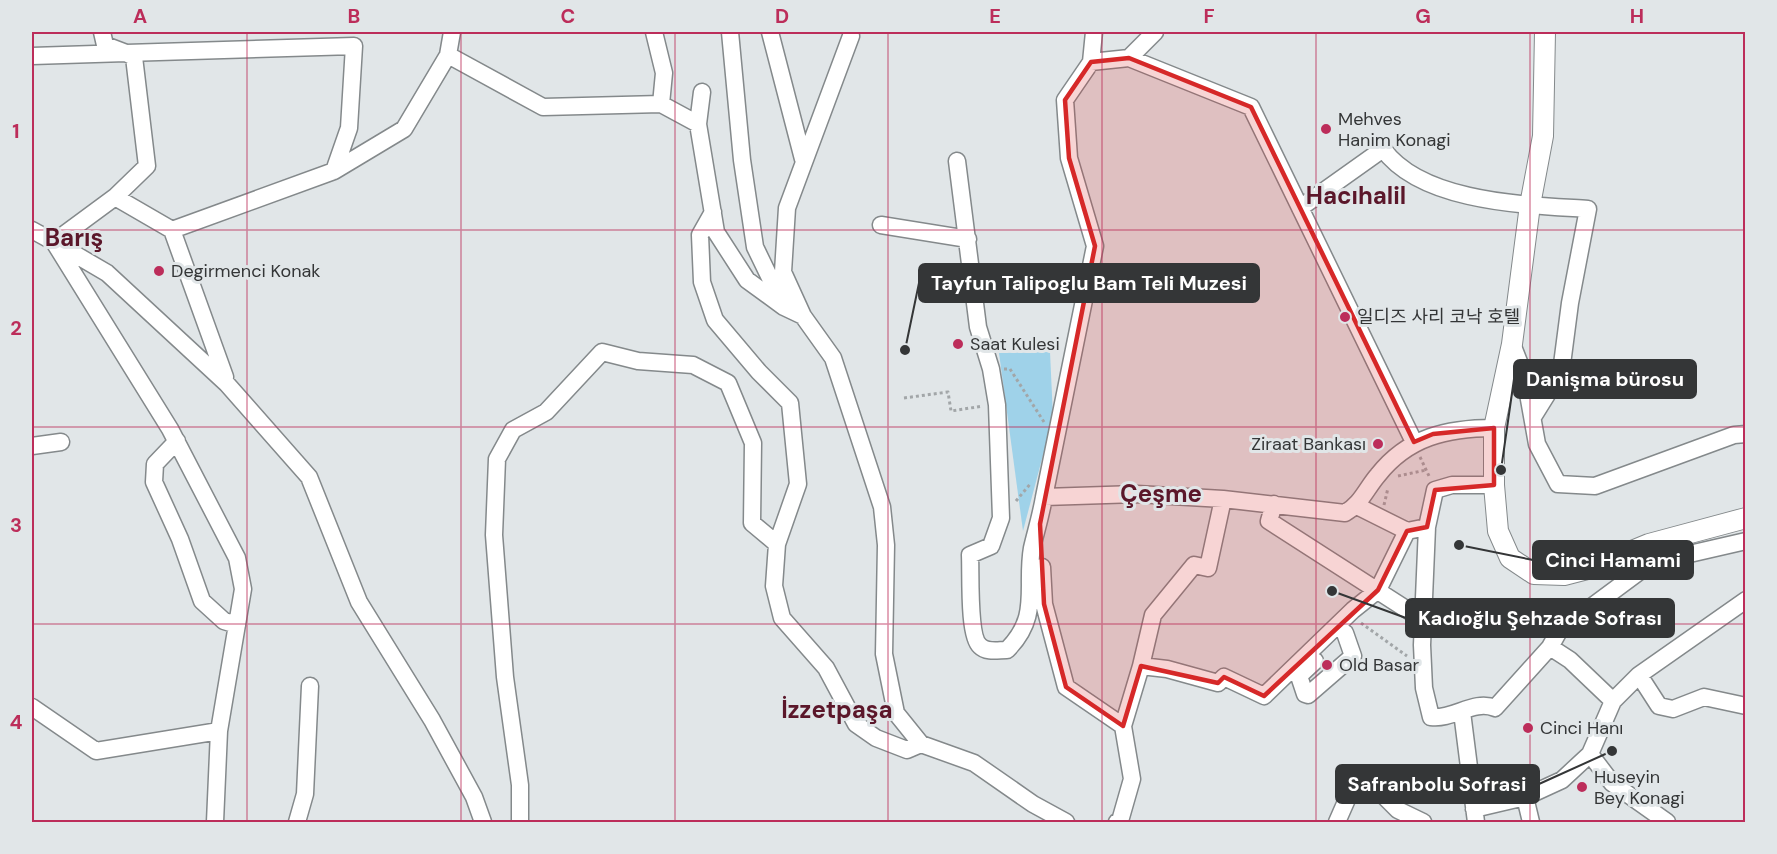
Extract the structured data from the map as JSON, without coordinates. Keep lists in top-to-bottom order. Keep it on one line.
{"districts":["Hacıhalil","Barış","Çeşme","İzzetpaşa"],"places":["Mehves Hanim Konagi","Degirmenci Konak","일디즈 사리 코낙 호텔","Saat Kulesi","Tayfun Talipoglu Bam Teli Muzesi","Ziraat Bankası","Danişma bürosu","Cinci Hamami","Kadıoğlu Şehzade Sofrası","Old Basar","Cinci Hanı","Safranbolu Sofrasi","Huseyin Bey Konagi"],"grid":{"columns":["A","B","C","D","E","F","G","H"],"rows":["1","2","3","4"]}}
